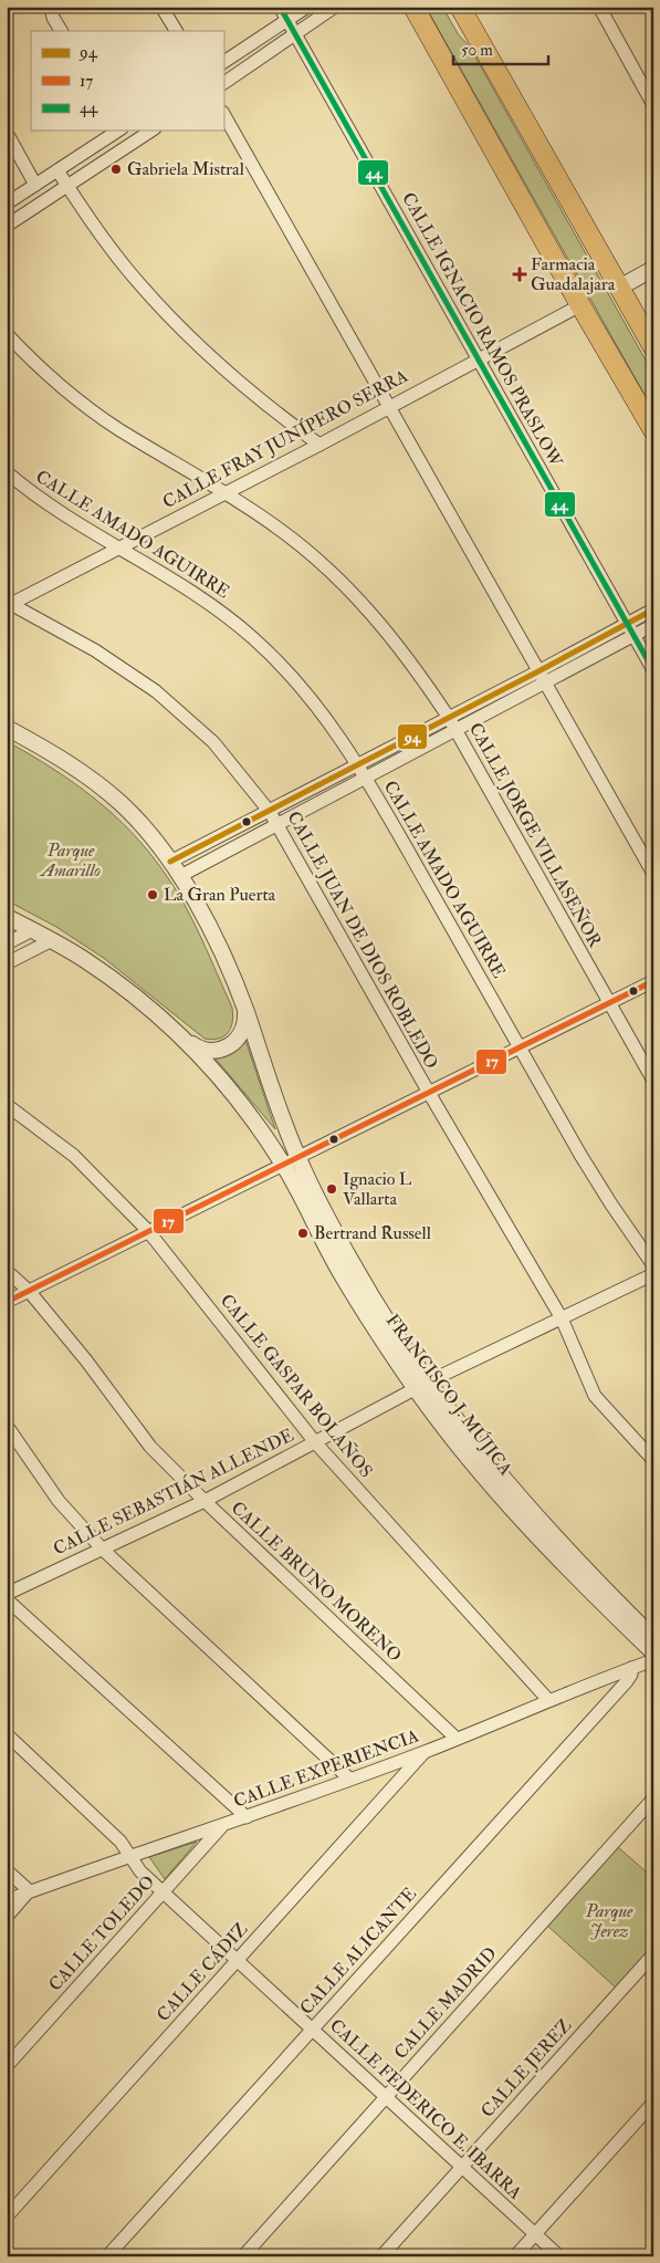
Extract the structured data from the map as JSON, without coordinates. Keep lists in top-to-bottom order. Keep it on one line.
{"streets":{"street":["CALLE IGNACIO RAMOS PRASLOW","CALLE FRAY JUNÍPERO SERRA","CALLE AMADO AGUIRRE","CALLE JORGE VILLASEÑOR","CALLE JUAN DE DIOS ROBLEDO","CALLE GASPAR BOLAÑOS","FRANCISCO J. MÚJICA","CALLE SEBASTIÁN ALLENDE","CALLE BRUNO MORENO","CALLE EXPERIENCIA","CALLE TOLEDO","CALLE ALICANTE","CALLE CÁDIZ","CALLE MADRID","CALLE JEREZ","CALLE FEDERICO E. IBARRA"]},"crossings":[["CALLE IGNACIO RAMOS PRASLOW","CALLE FRAY JUNÍPERO SERRA"],["CALLE FRAY JUNÍPERO SERRA","CALLE AMADO AGUIRRE"],["CALLE FRAY JUNÍPERO SERRA","CALLE JORGE VILLASEÑOR"],["CALLE FRAY JUNÍPERO SERRA","CALLE JUAN DE DIOS ROBLEDO"],["CALLE JUAN DE DIOS ROBLEDO","CALLE SEBASTIÁN ALLENDE"],["CALLE GASPAR BOLAÑOS","CALLE SEBASTIÁN ALLENDE"],["CALLE GASPAR BOLAÑOS","CALLE EXPERIENCIA"],["FRANCISCO J. MÚJICA","CALLE SEBASTIÁN ALLENDE"],["CALLE SEBASTIÁN ALLENDE","CALLE BRUNO MORENO"],["CALLE BRUNO MORENO","CALLE EXPERIENCIA"],["CALLE EXPERIENCIA","CALLE TOLEDO"],["CALLE EXPERIENCIA","CALLE ALICANTE"],["CALLE EXPERIENCIA","CALLE CÁDIZ"],["CALLE EXPERIENCIA","CALLE FEDERICO E. IBARRA"],["CALLE TOLEDO","CALLE FEDERICO E. IBARRA"],["CALLE ALICANTE","CALLE FEDERICO E. IBARRA"],["CALLE CÁDIZ","CALLE FEDERICO E. IBARRA"],["CALLE MADRID","CALLE FEDERICO E. IBARRA"],["CALLE JEREZ","CALLE FEDERICO E. IBARRA"]],"parks":["Parque Amarillo","Parque Jerez"],"places":{"other":["Gabriela Mistral","La Gran Puerta","Ignacio L Vallarta","Bertrand Russell"],"health":["Farmacia Guadalajara"]},"lines":["transit line 44","transit line 94","transit line 17"],"legend":["94","17","44"],"scale_bar":"50 m"}
